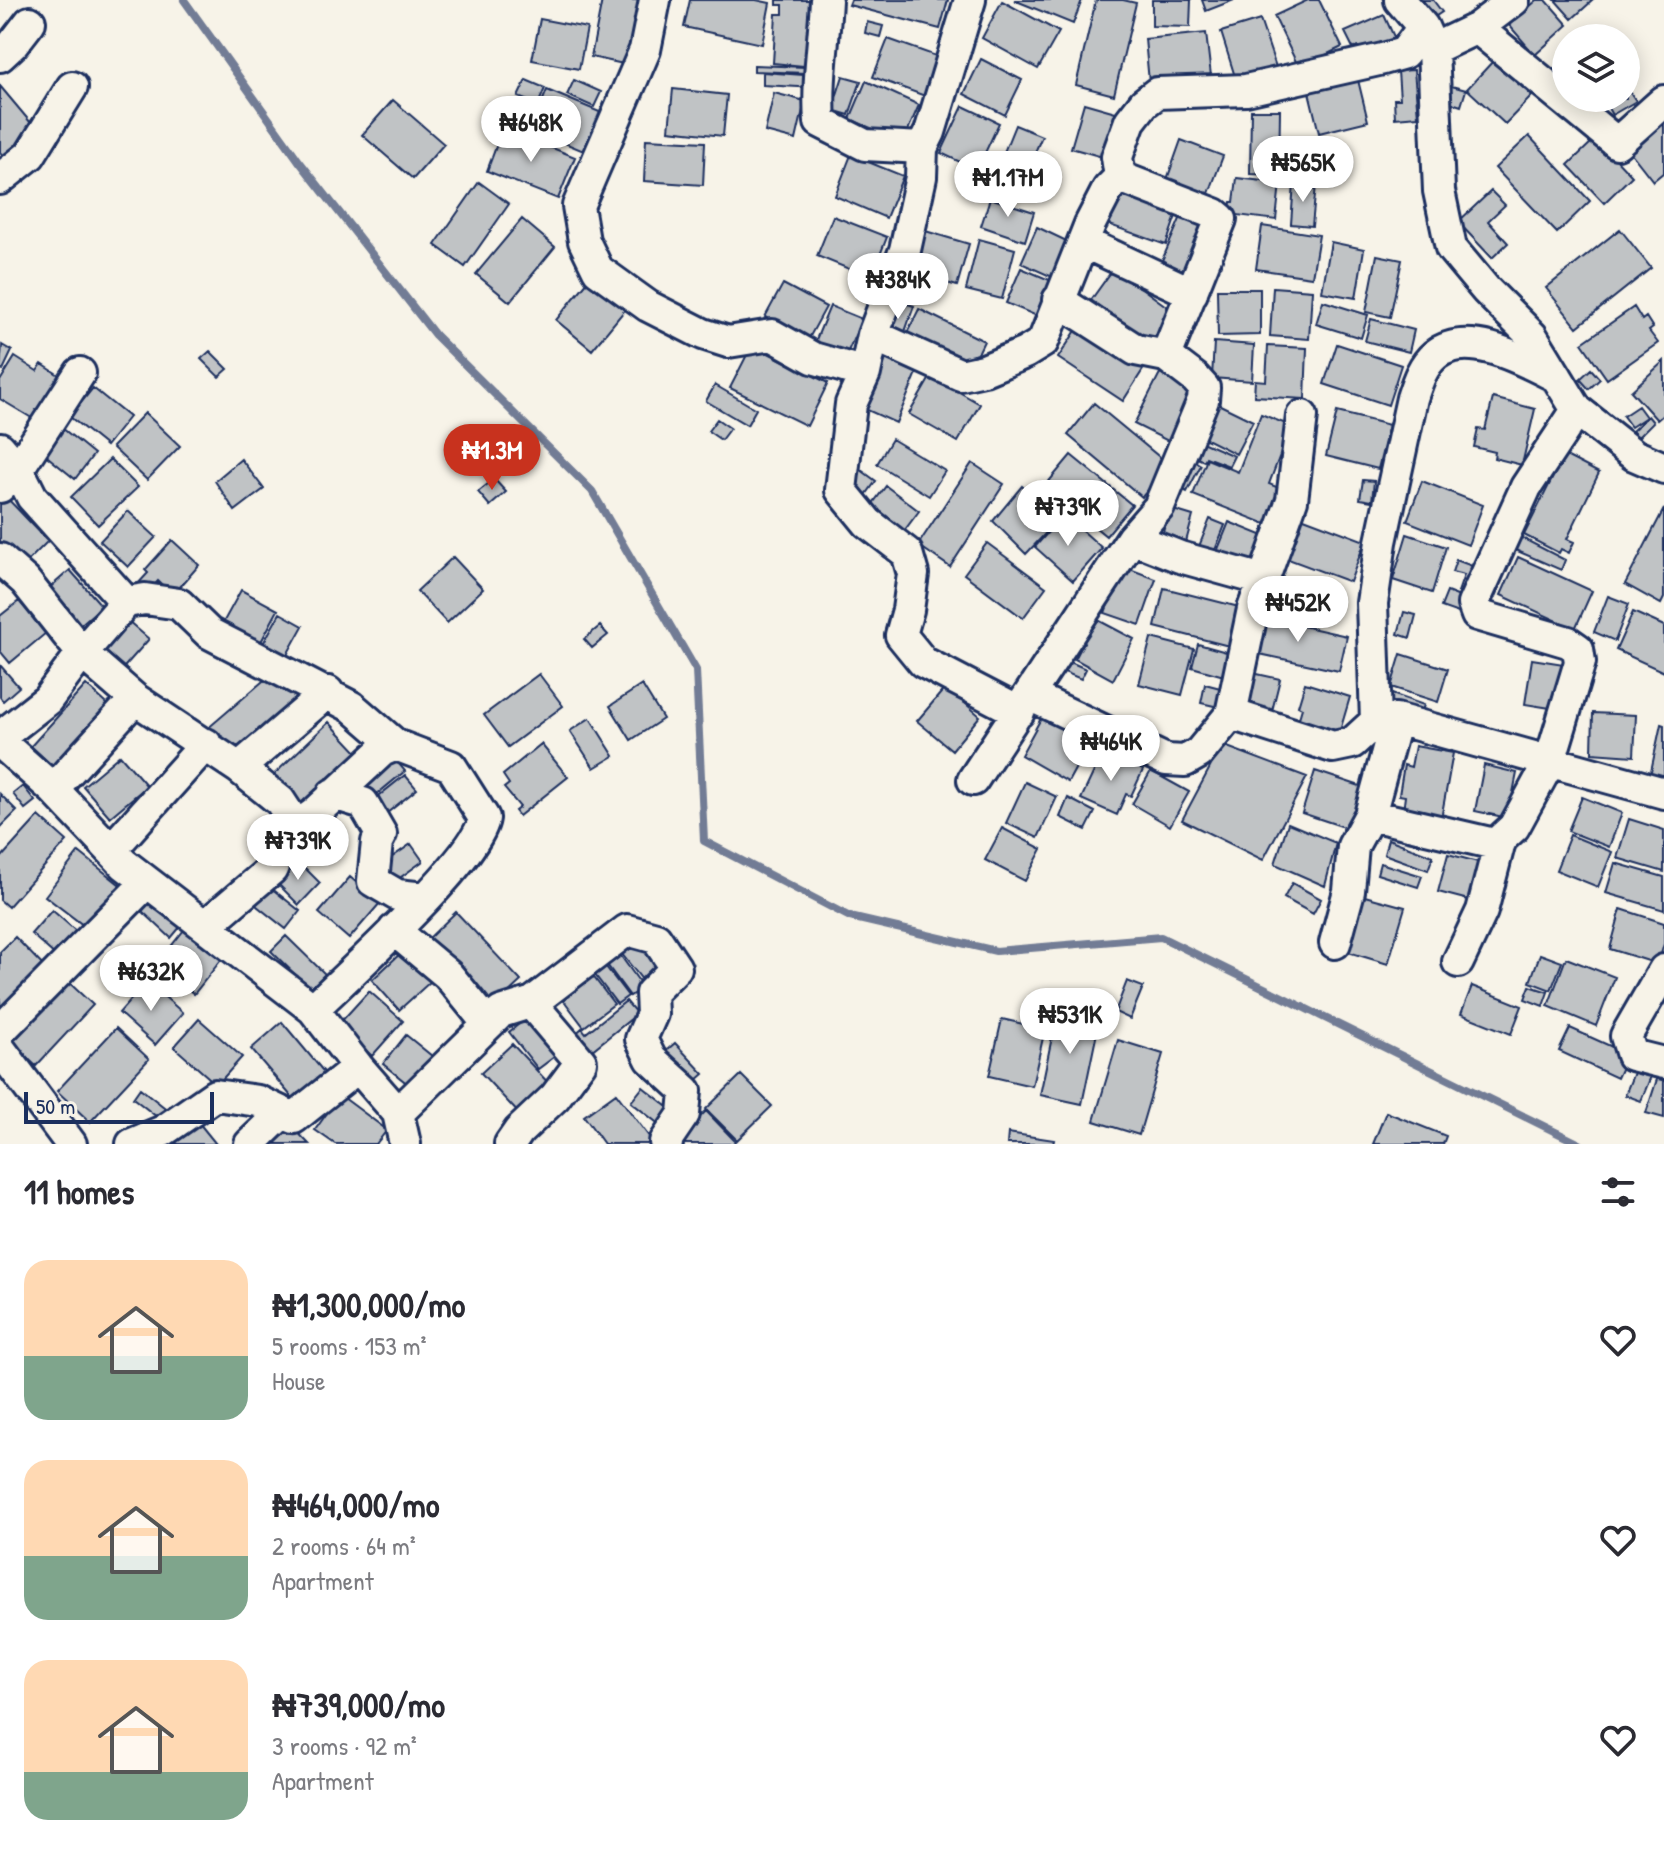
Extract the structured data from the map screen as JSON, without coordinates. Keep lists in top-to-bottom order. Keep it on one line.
{"scale_bar":"50 m","page":{"price":["₦648K","₦565K","₦1.17M","₦384K","₦1.3M","₦739K","₦452K","₦464K","₦739K","₦632K","₦531K"],"scale":"50 m","heading":"11 homes","list":[{"name":"₦1,300,000/mo","note":"5 rooms · 153 m² · House"},{"name":"₦464,000/mo","note":"2 rooms · 64 m² · Apartment"},{"name":"₦739,000/mo","note":"3 rooms · 92 m² · Apartment"}]}}
